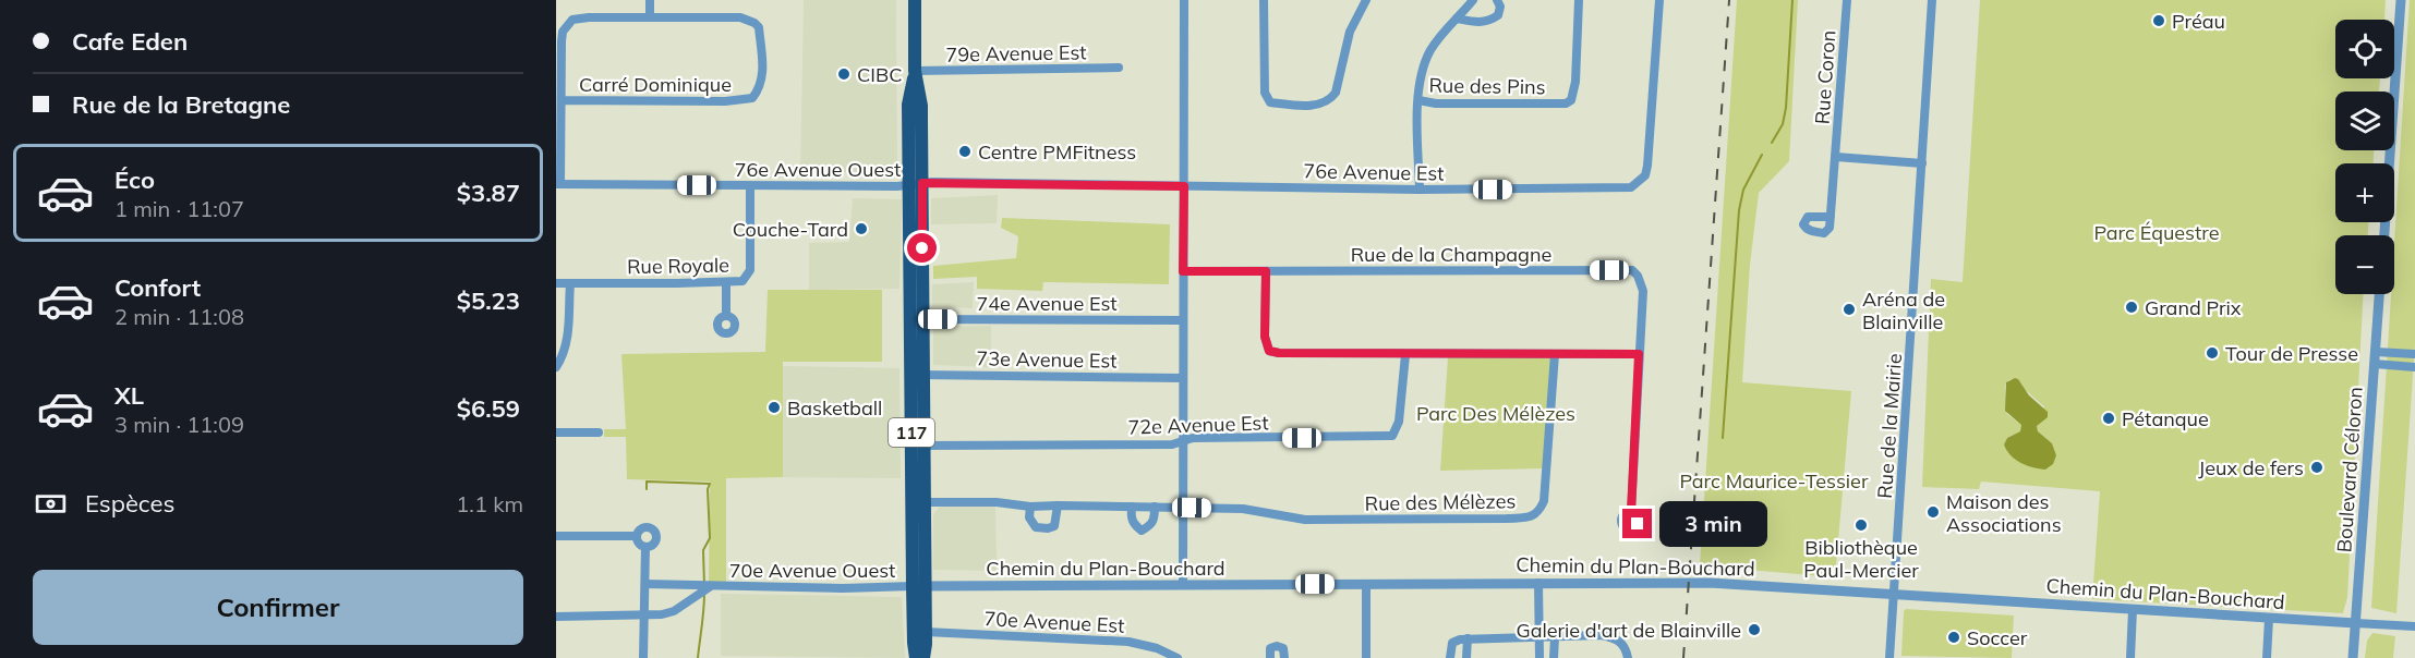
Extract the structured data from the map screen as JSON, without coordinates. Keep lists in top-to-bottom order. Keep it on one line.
{"streets":{"main road":["117"],"street":["79e Avenue Est","Rue Coron","Carré Dominique","Rue des Pins","76e Avenue Ouest","76e Avenue Est","Rue de la Champagne","Rue Royale","74e Avenue Est","73e Avenue Est","72e Avenue Est","Rue de la Mairie","Boulevard Céloron","Rue des Mélèzes","Chemin du Plan-Bouchard","70e Avenue Ouest","70e Avenue Est"]},"crossings":[["79e Avenue Est","117"],["Carré Dominique","76e Avenue Ouest"],["76e Avenue Ouest","76e Avenue Est"],["76e Avenue Ouest","Rue Royale"],["76e Avenue Ouest","117"],["76e Avenue Est","117"],["74e Avenue Est","117"],["73e Avenue Est","117"],["72e Avenue Est","117"],["Rue de la Mairie","Chemin du Plan-Bouchard"],["117","Chemin du Plan-Bouchard"],["117","70e Avenue Ouest"],["117","70e Avenue Est"],["Boulevard Céloron","Chemin du Plan-Bouchard"],["Chemin du Plan-Bouchard","70e Avenue Ouest"]],"parks":["Parc Équestre","Parc Des Mélèzes","Parc Maurice-Tessier"],"places":["Préau","CIBC","Centre PMFitness","Couche-Tard","Grand Prix","Aréna de Blainville","Tour de Presse","Basketball","Pétanque","Jeux de fers","Maison des Associations","Bibliothèque Paul-Mercier","Galerie d'art de Blainville","Soccer"],"page":{"banner":["Cafe Eden","Rue de la Bretagne"],"map_buttons":["+","−"],"list":[{"name":"Éco","note":"1 min · 11:07","value":"$3.87"},{"name":"Confort","note":"2 min · 11:08","value":"$5.23"},{"name":"XL","note":"3 min · 11:09","value":"$6.59"}],"pay":["Espèces","1.1 km"],"bubble":"3 min","buttons":"Confirmer"}}
